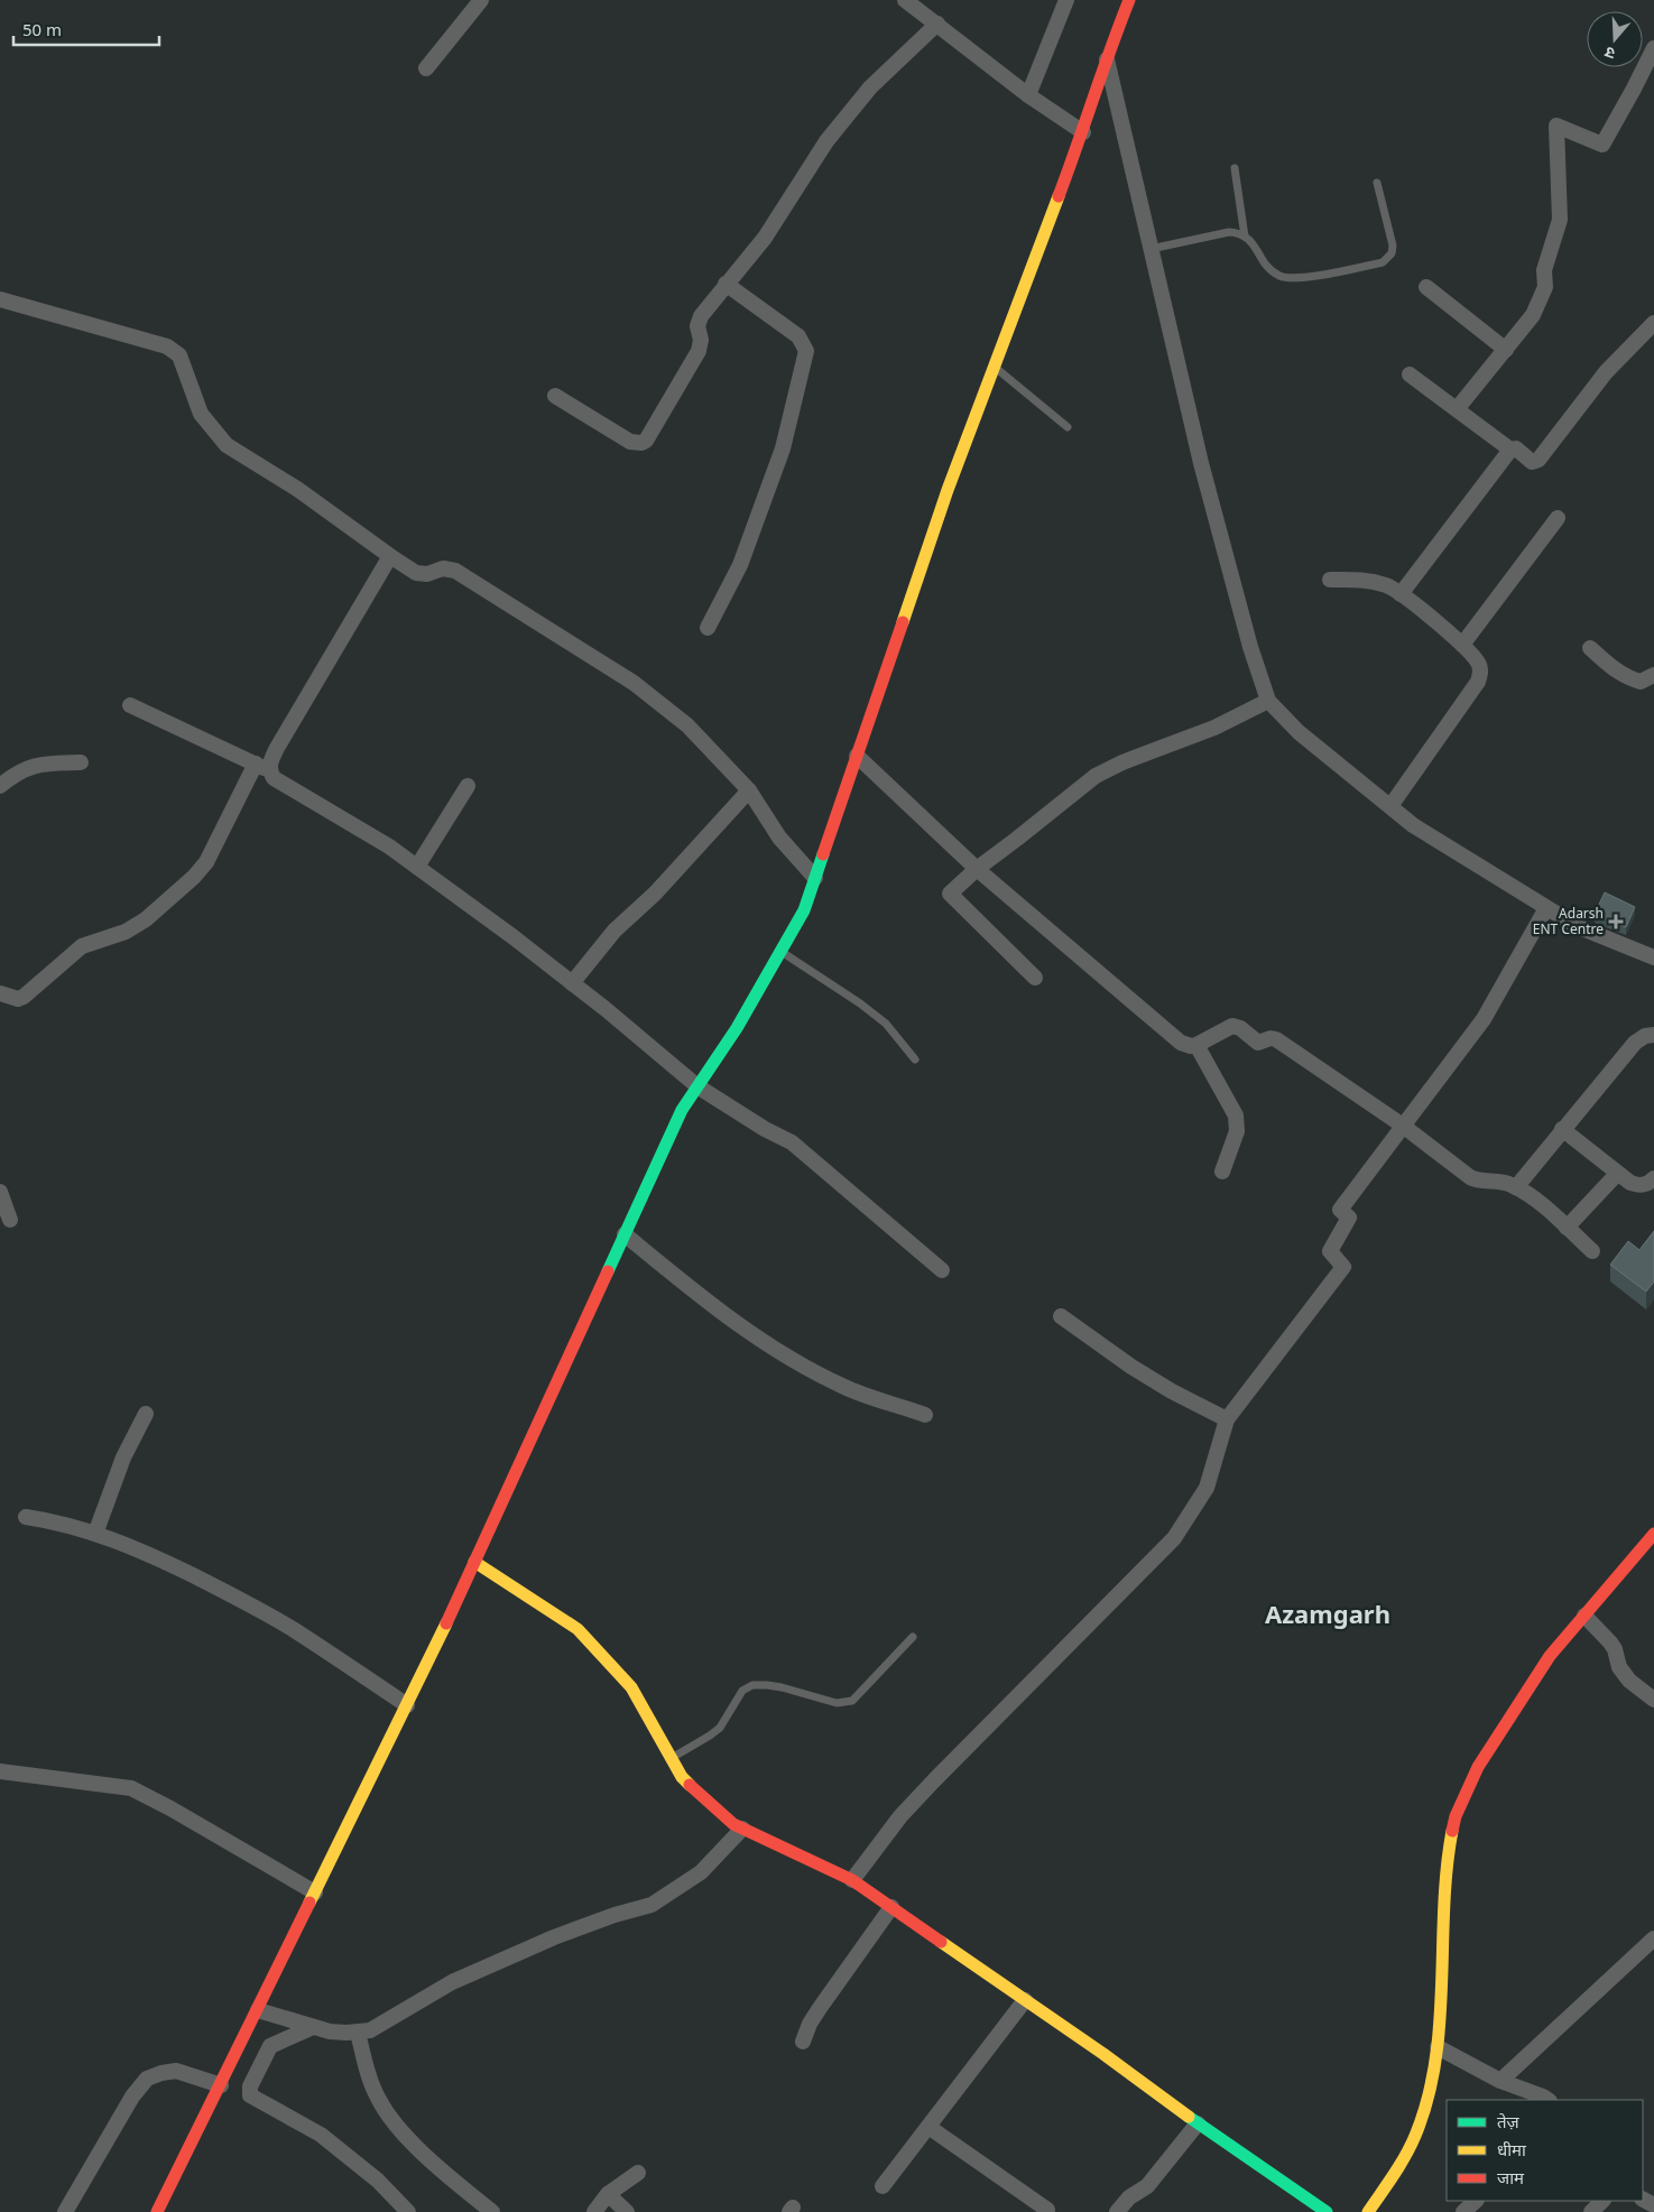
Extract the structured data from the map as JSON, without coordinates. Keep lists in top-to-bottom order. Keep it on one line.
{"districts":["Azamgarh"],"places":{"health":["Adarsh ENT Centre"]},"legend":["तेज़","धीमा","जाम"],"scale_bar":"50 m","north":"bottom"}
